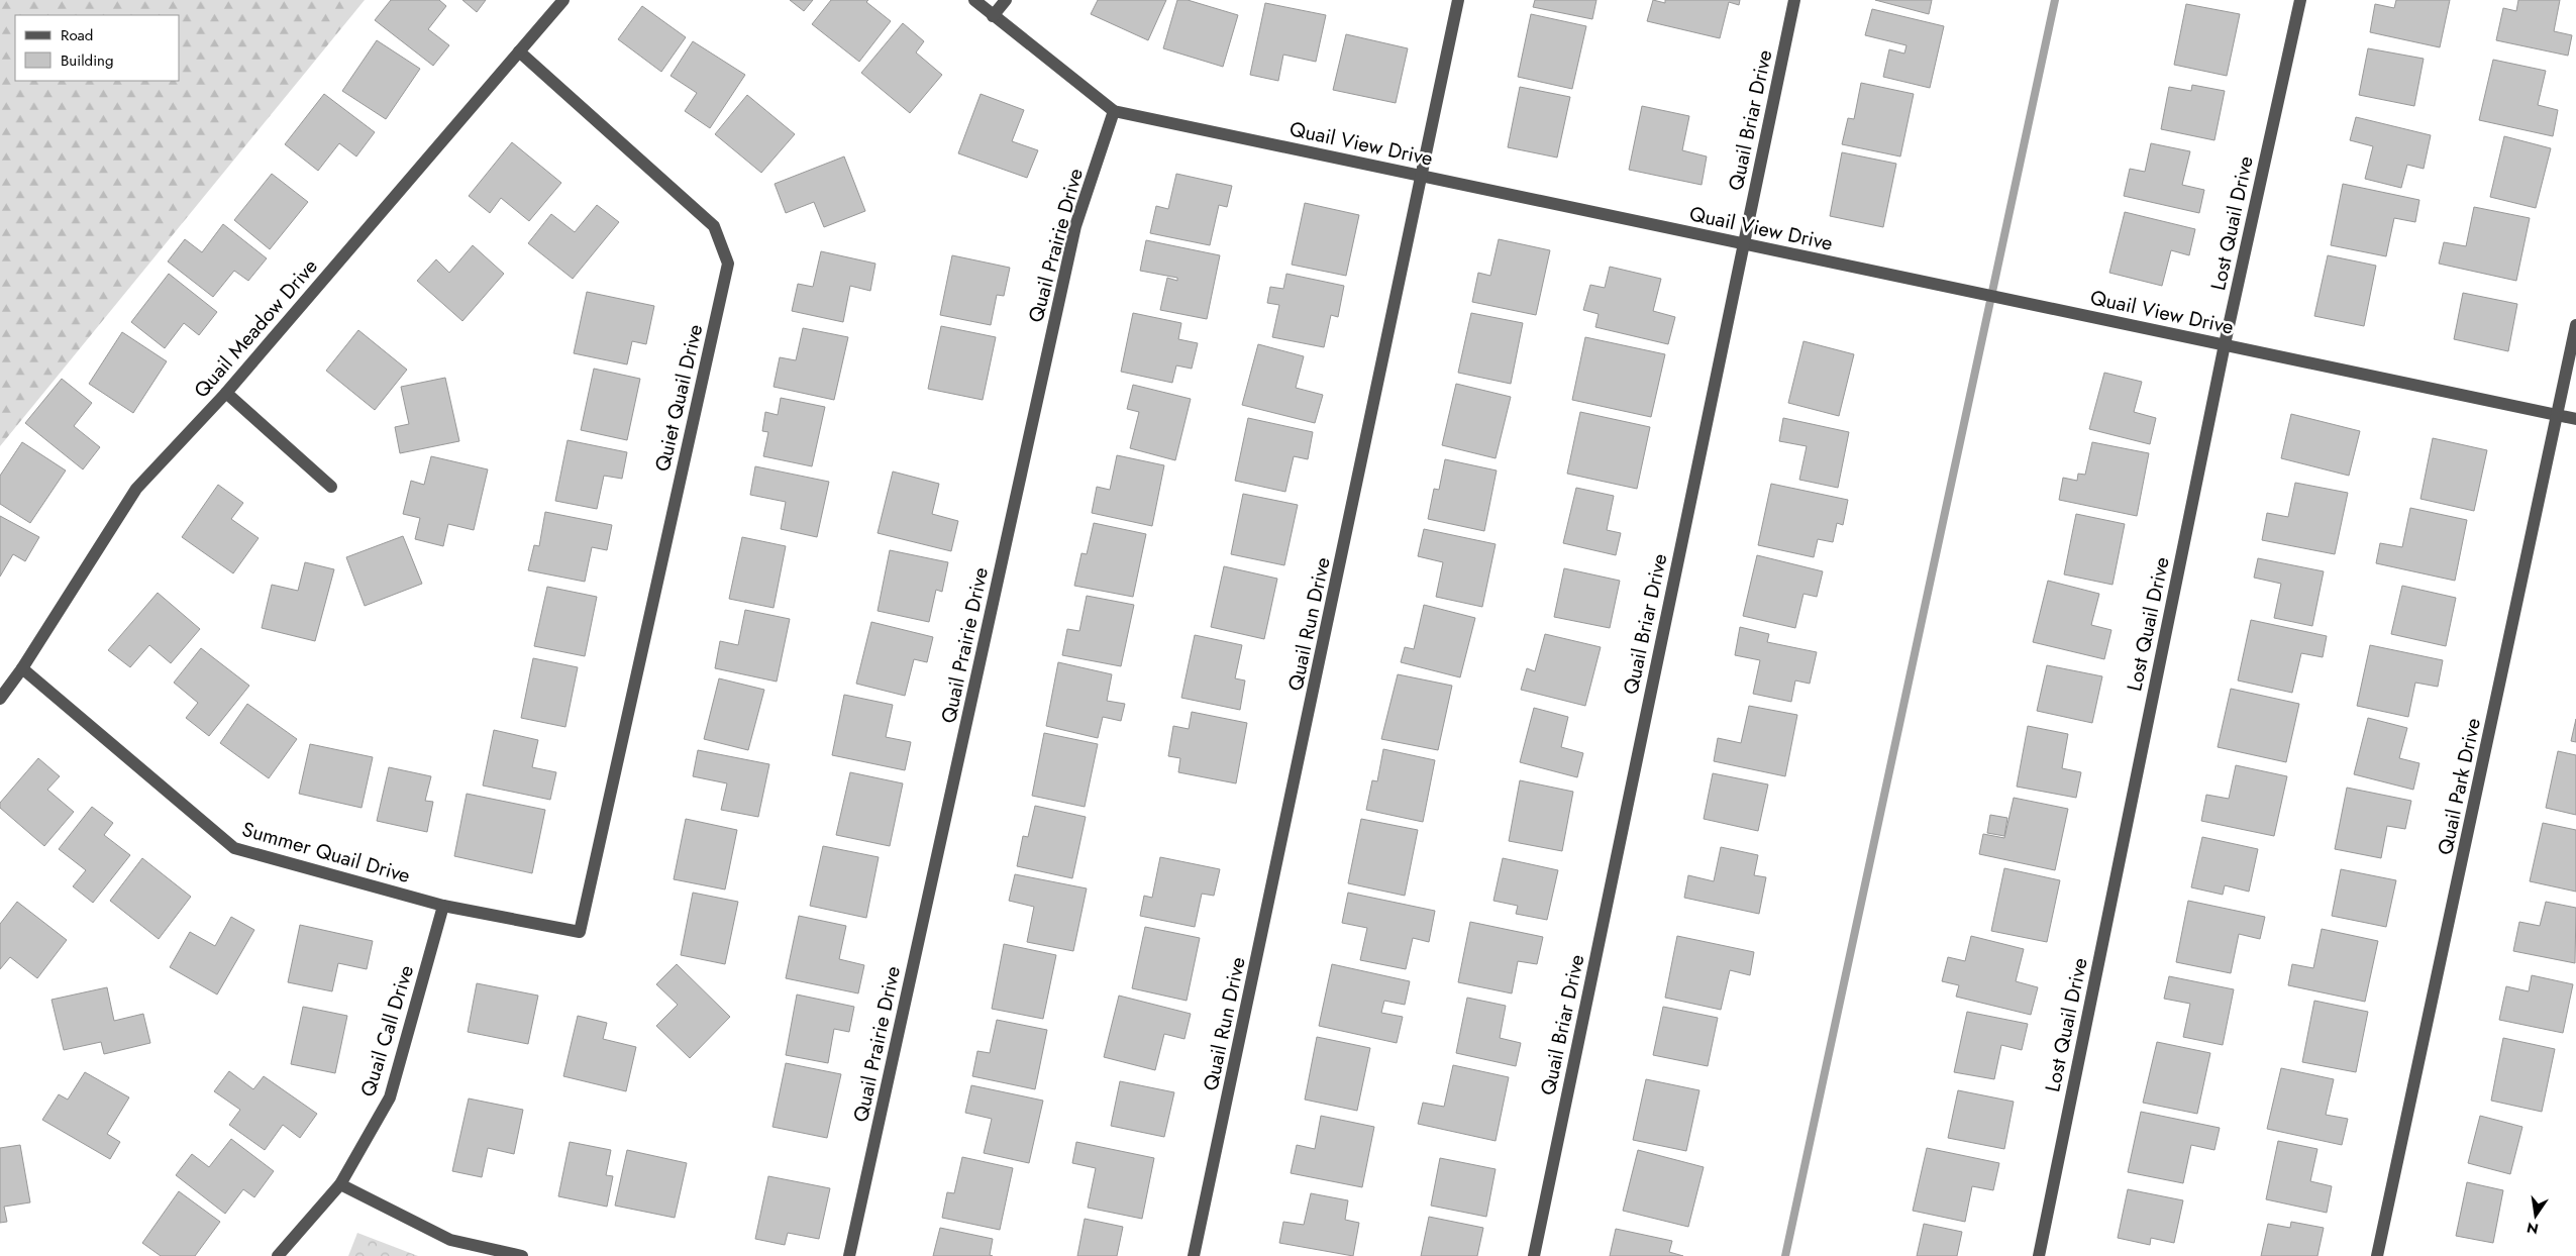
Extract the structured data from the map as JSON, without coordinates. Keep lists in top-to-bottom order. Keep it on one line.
{"streets":{"street":["Quail Briar Drive","Quail View Drive","Lost Quail Drive","Quail Prairie Drive","Quail Meadow Drive","Quiet Quail Drive","Quail Run Drive","Quail Park Drive","Summer Quail Drive","Quail Call Drive"]},"crossings":[["Quail Briar Drive","Quail View Drive"],["Quail View Drive","Lost Quail Drive"],["Quail View Drive","Quail Prairie Drive"],["Quail View Drive","Quail Run Drive"],["Quail View Drive","Quail Park Drive"],["Quail Meadow Drive","Quiet Quail Drive"],["Quail Meadow Drive","Summer Quail Drive"],["Quiet Quail Drive","Summer Quail Drive"],["Summer Quail Drive","Quail Call Drive"]],"legend":["Road","Building"],"north":"bottom"}
